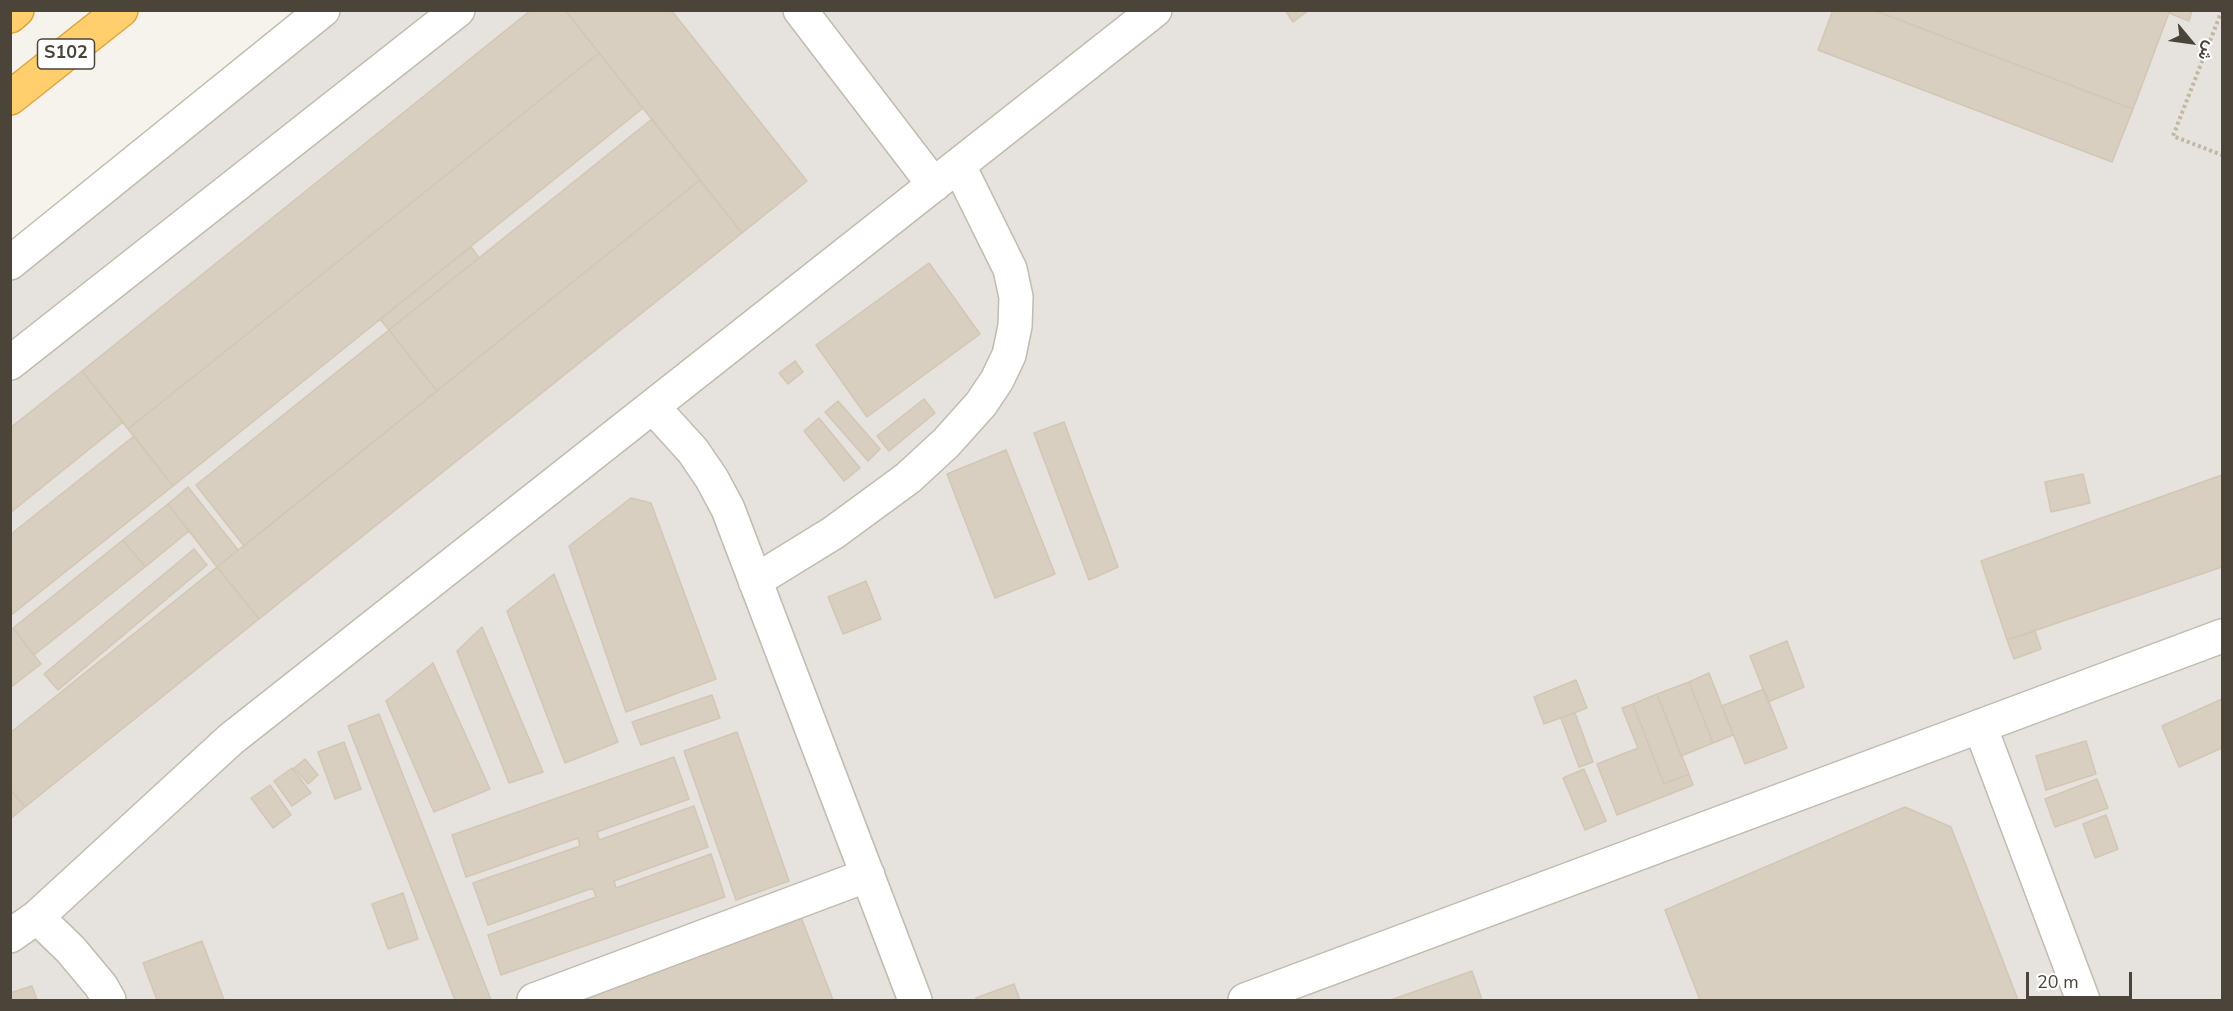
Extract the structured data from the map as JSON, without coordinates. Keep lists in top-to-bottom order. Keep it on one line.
{"streets":{"highway":["S102"]},"scale_bar":"20 m","north":"bottom right"}
